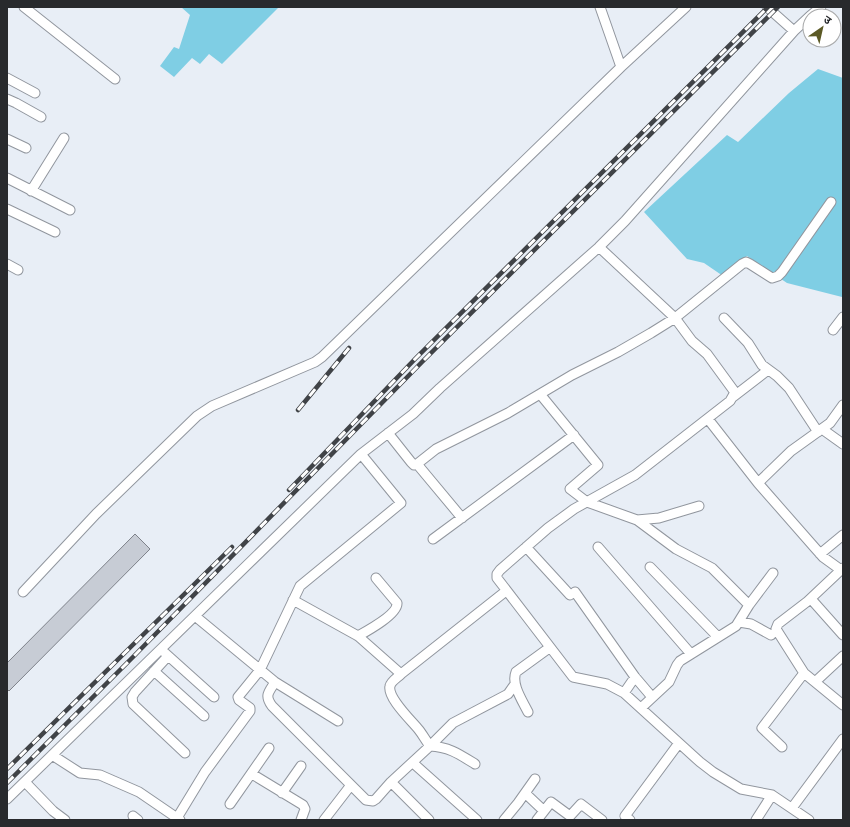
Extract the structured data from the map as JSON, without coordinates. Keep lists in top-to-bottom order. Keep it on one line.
{"north":"top right"}
